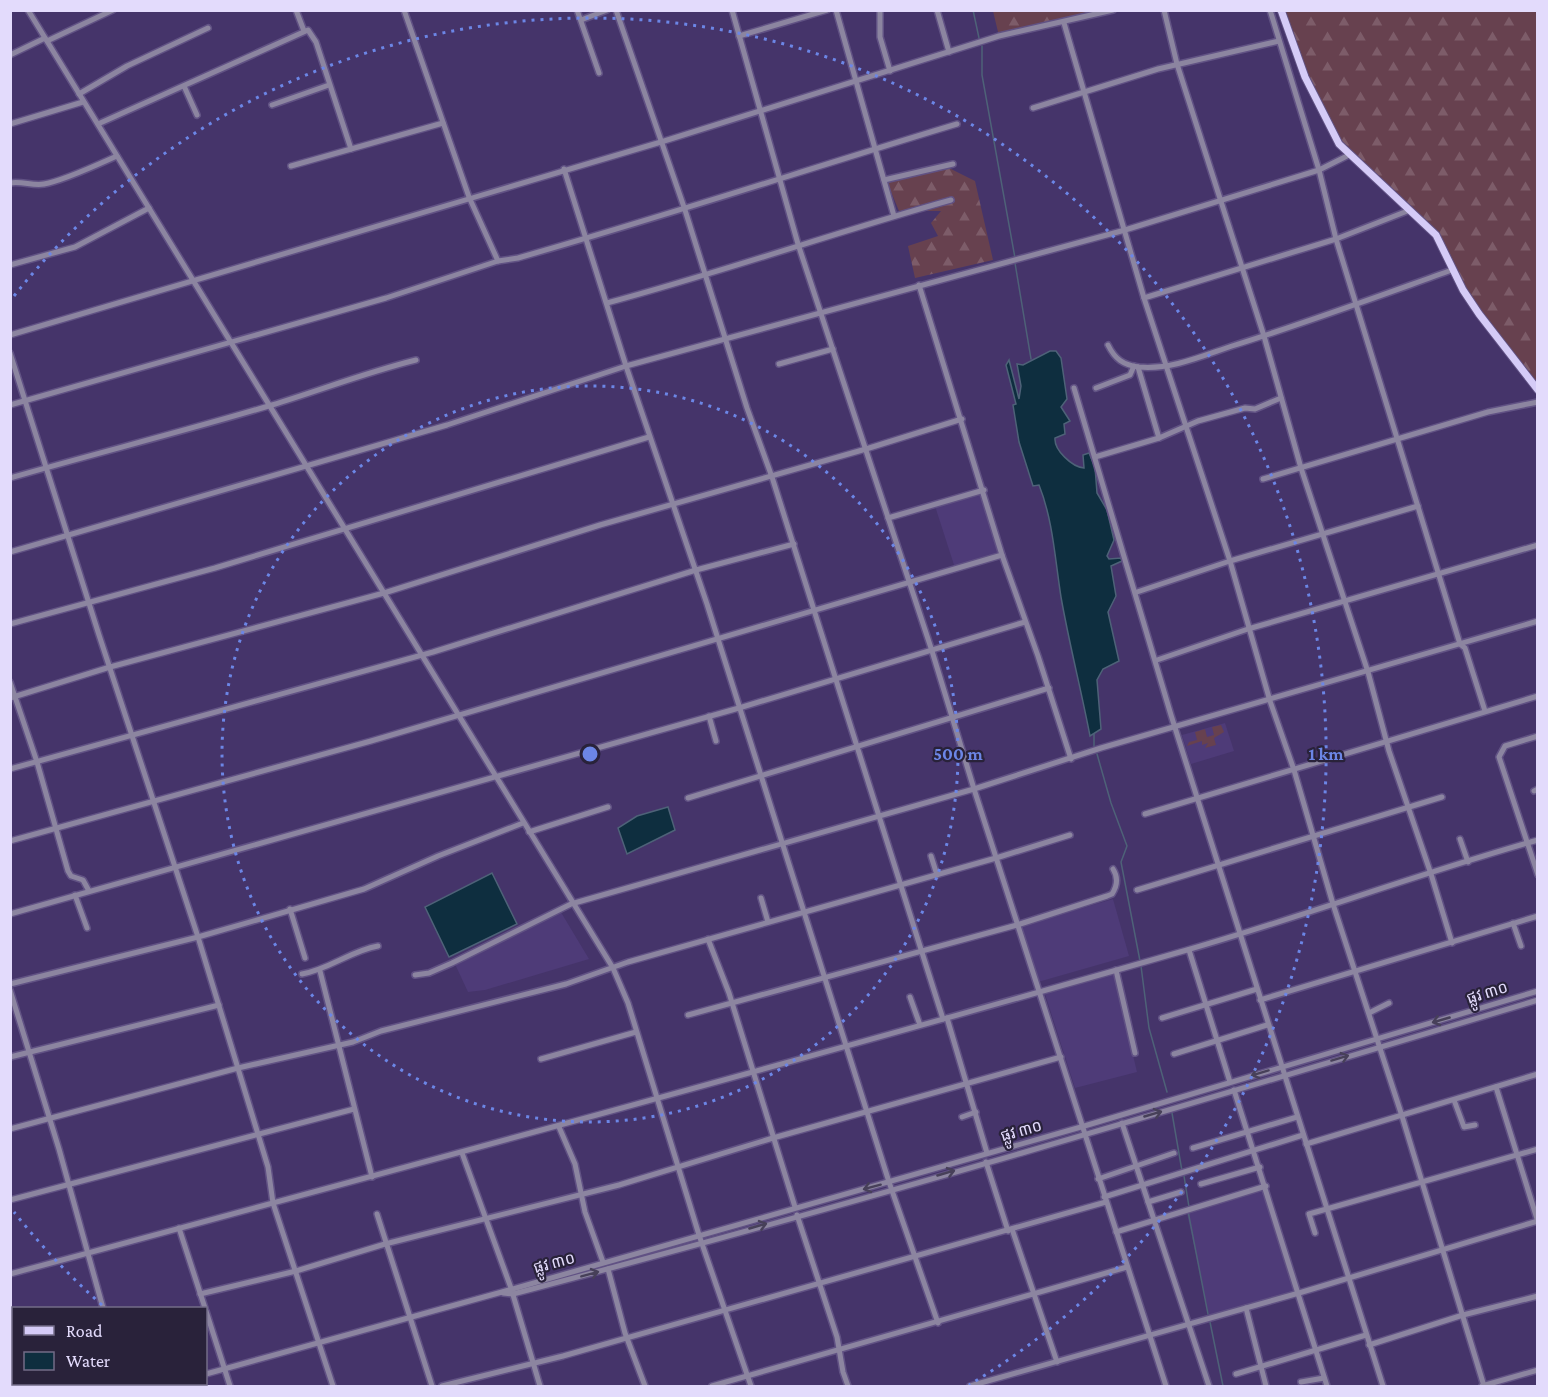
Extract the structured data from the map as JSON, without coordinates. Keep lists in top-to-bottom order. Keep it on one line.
{"streets":{"street":["ផ្លូវ ៣០"]},"legend":["Road","Water"],"rings":["500 m","1 km"]}
